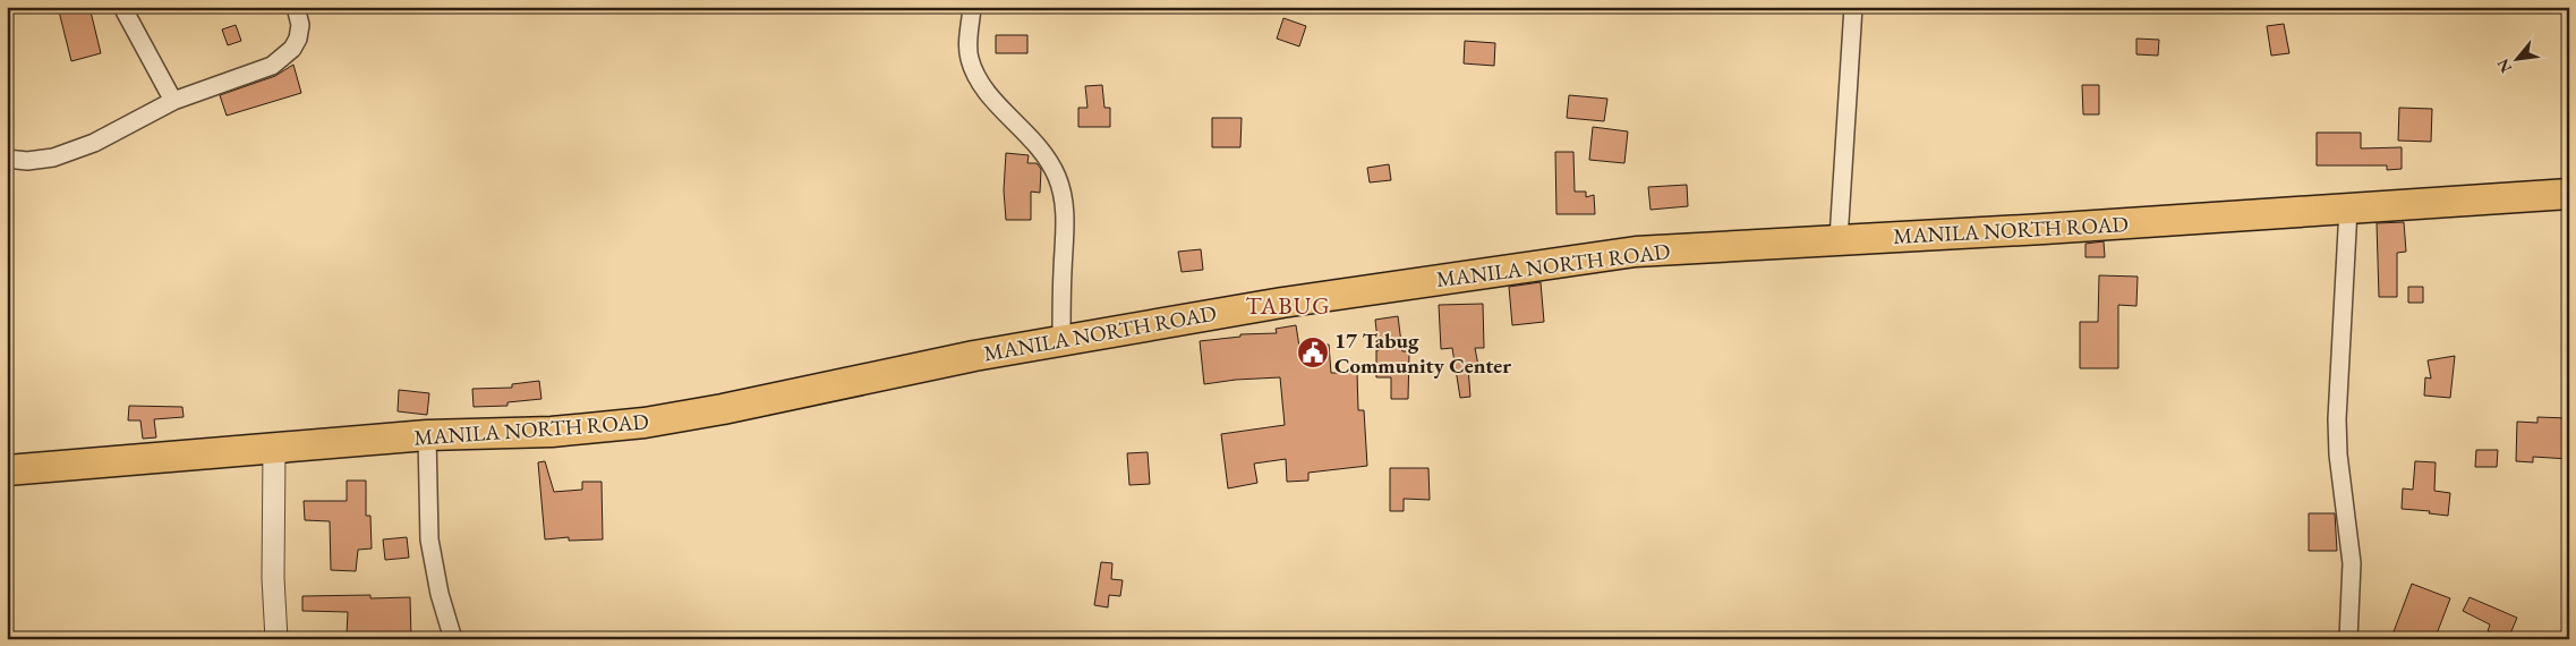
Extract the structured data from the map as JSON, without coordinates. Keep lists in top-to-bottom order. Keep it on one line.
{"streets":{"highway":["MANILA NORTH ROAD"]},"districts":["TABUG"],"places":{"public building":["17 Tabug Community Center"]},"north":"bottom left"}
